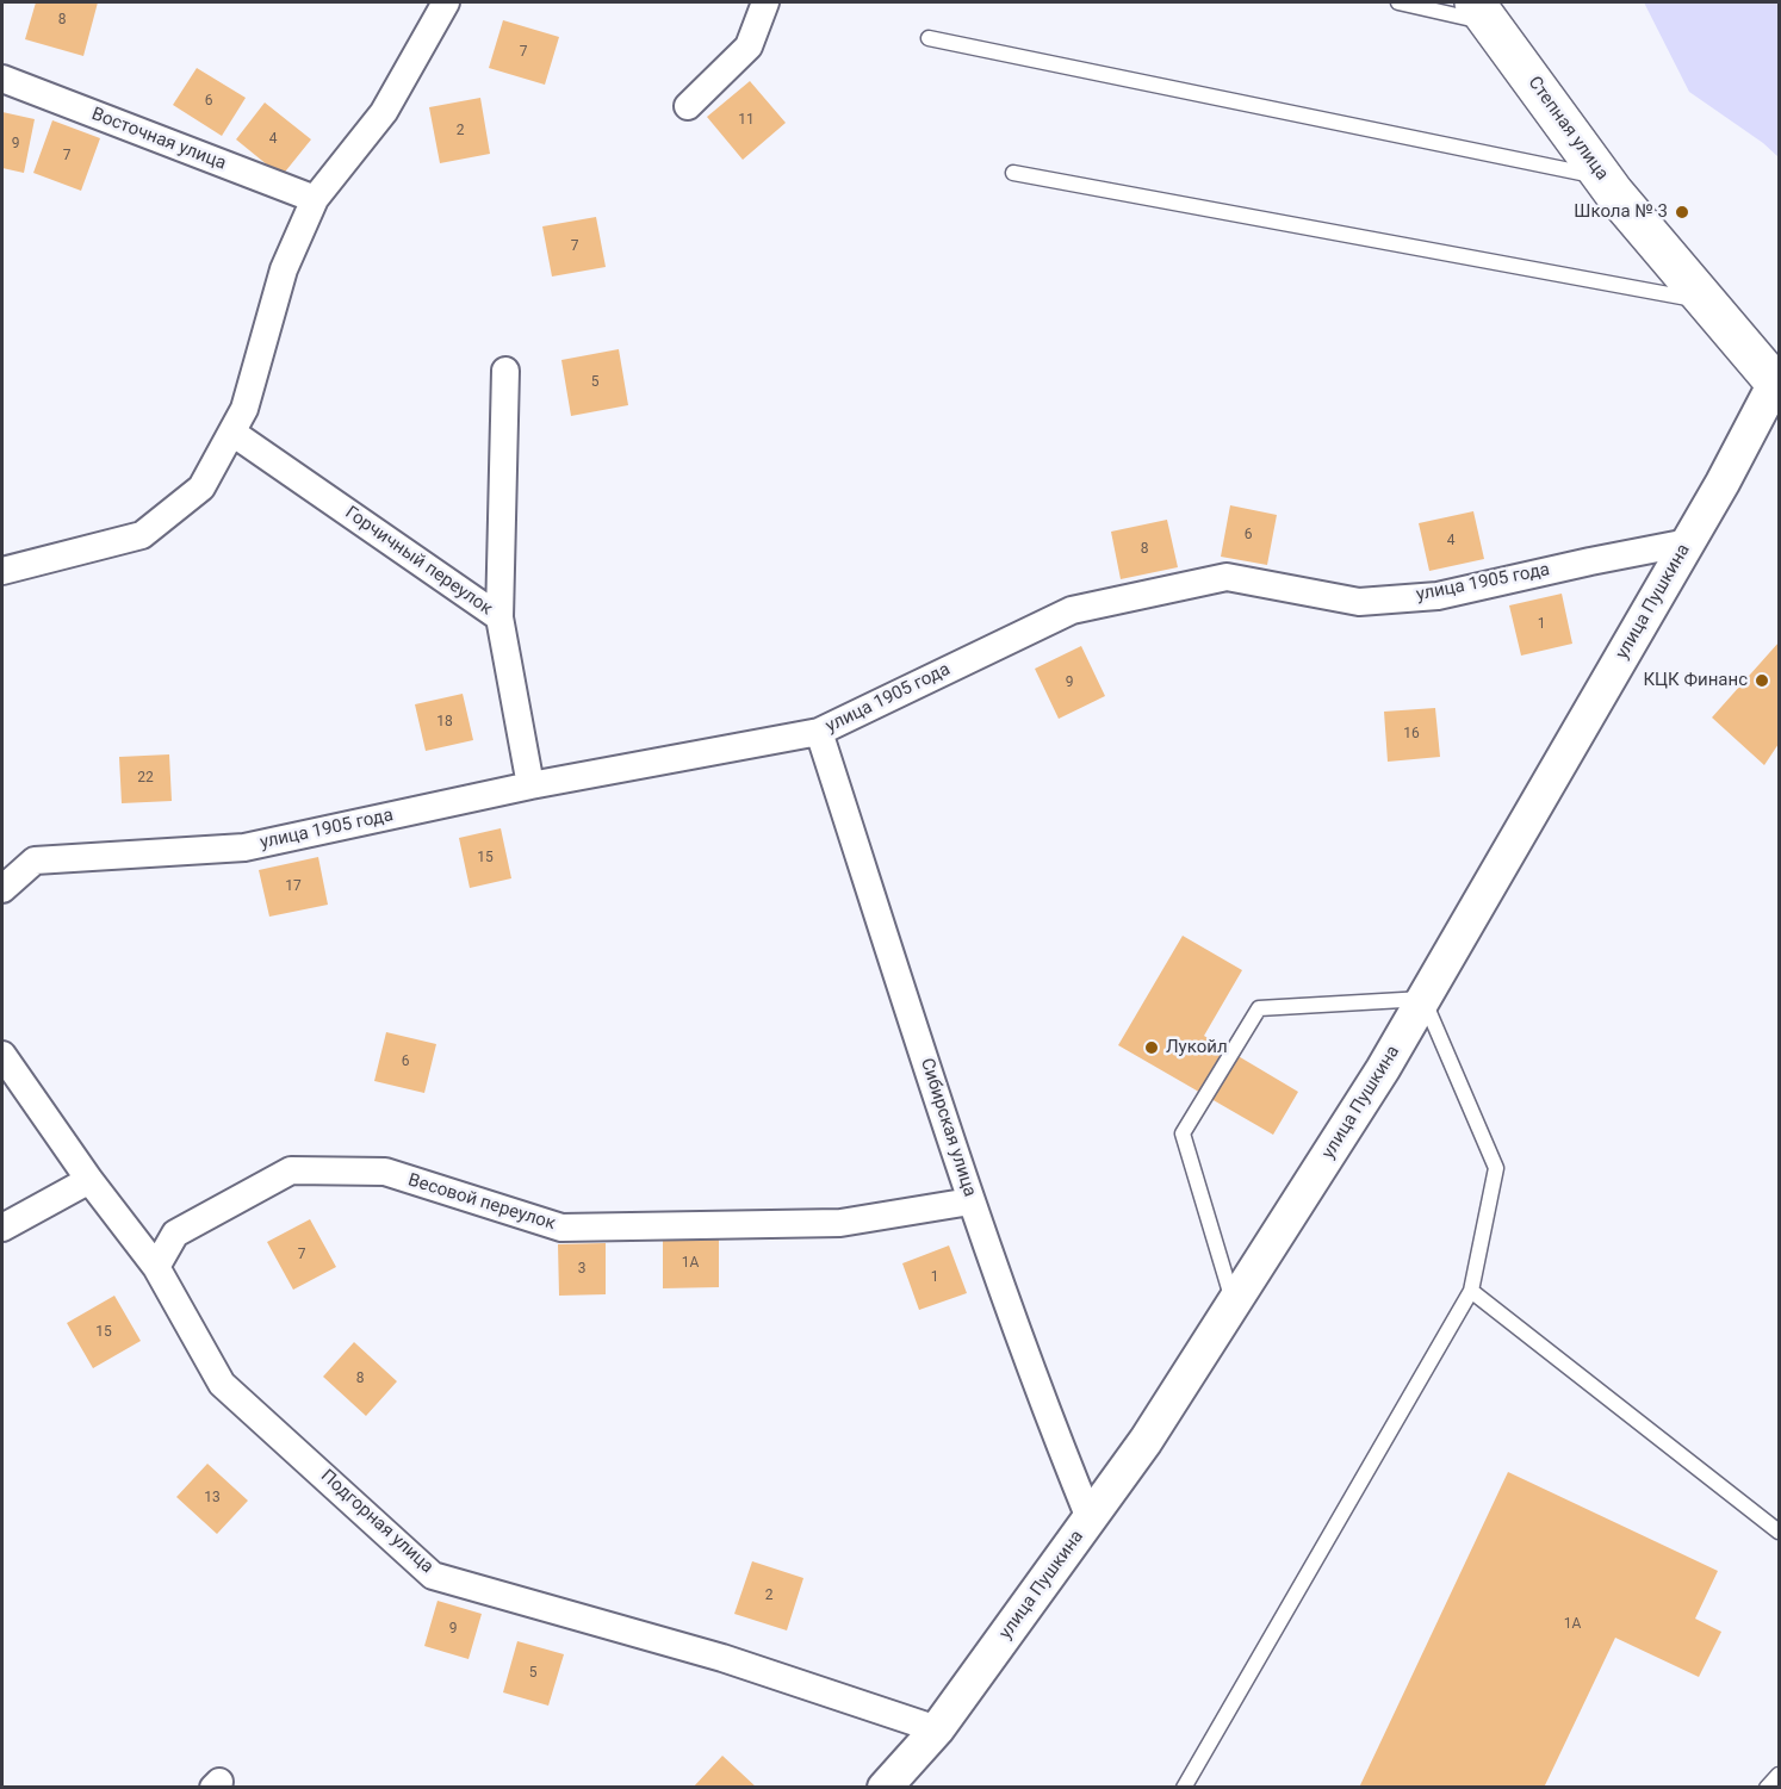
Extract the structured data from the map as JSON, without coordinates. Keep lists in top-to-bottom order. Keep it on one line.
{"streets":{"main road":["Степная улица"],"street":["Восточная улица","Горчичный переулок","улица 1905 года","улица Пушкина","Сибирская улица","Весовой переулок","Подгорная улица"]},"crossings":[["Степная улица","улица Пушкина"],["Горчичный переулок","улица 1905 года"],["улица 1905 года","улица Пушкина"],["улица 1905 года","Сибирская улица"],["улица Пушкина","Сибирская улица"],["улица Пушкина","Подгорная улица"],["Сибирская улица","Весовой переулок"],["Весовой переулок","Подгорная улица"]],"places":["Школа № 3","КЦК Финанс","Лукойл"],"house_numbers":["8","7","6","11","2","4","9","7","7","5","6","4","8","1","9","18","16","22","15","17","6","7","1А","3","1","15","8","13","2","1А","9","5"]}
